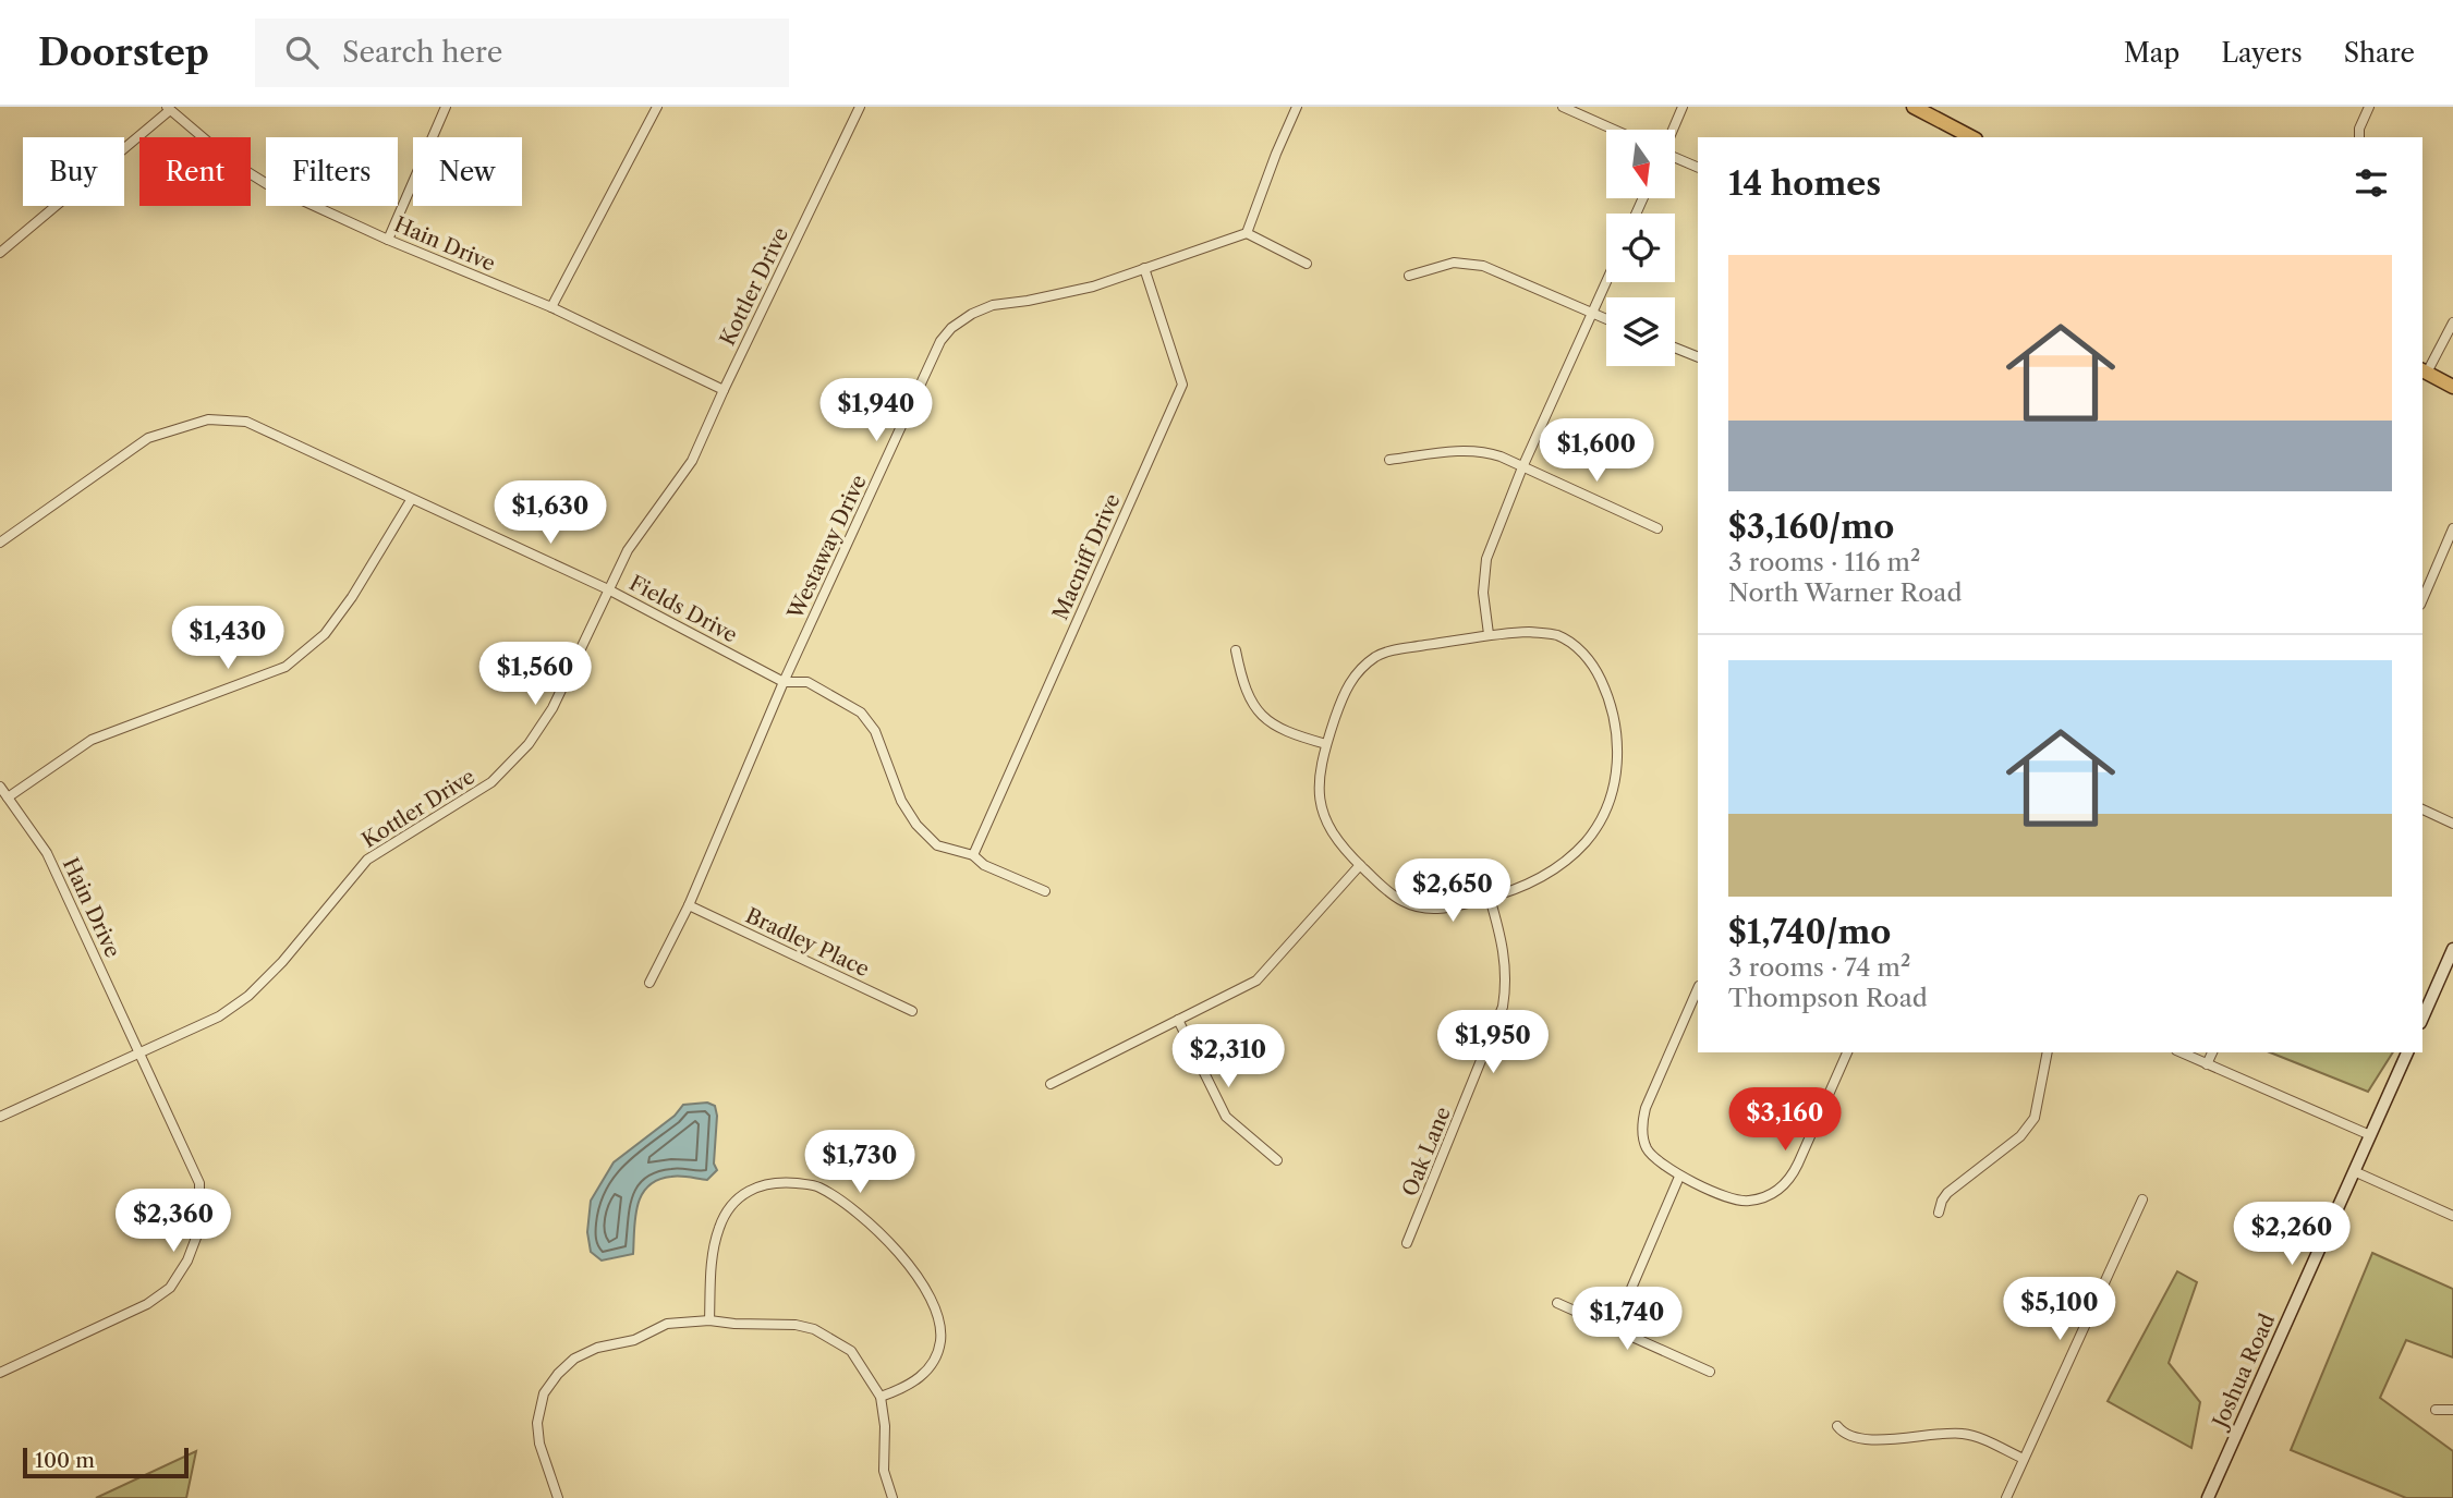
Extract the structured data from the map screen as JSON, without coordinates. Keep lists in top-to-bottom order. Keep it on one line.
{"streets":{"main road":["Joshua Road"],"street":["Hain Drive","Kottler Drive","Westaway Drive","Macniff Drive","Fields Drive","Bradley Place","Oak Lane"]},"crossings":[["Hain Drive","Kottler Drive"],["Kottler Drive","Fields Drive"],["Westaway Drive","Macniff Drive"],["Westaway Drive","Fields Drive"],["Westaway Drive","Bradley Place"],["Macniff Drive","Fields Drive"]],"scale_bar":"100 m","north":"bottom","page":{"header":"Doorstep","search":"Search here","nav":["Map","Layers","Share"],"chip":["Buy","Rent","Filters","New"],"heading":"14 homes","list":[{"name":"$3,160/mo","note":"3 rooms · 116 m² · North Warner Road"},{"name":"$1,740/mo","note":"3 rooms · 74 m² · Thompson Road"}],"price":["$1,940","$1,600","$1,630","$1,430","$1,560","$2,650","$1,950","$2,310","$3,160","$1,730","$2,360","$2,260","$5,100","$1,740"],"scale":"100 m"}}
